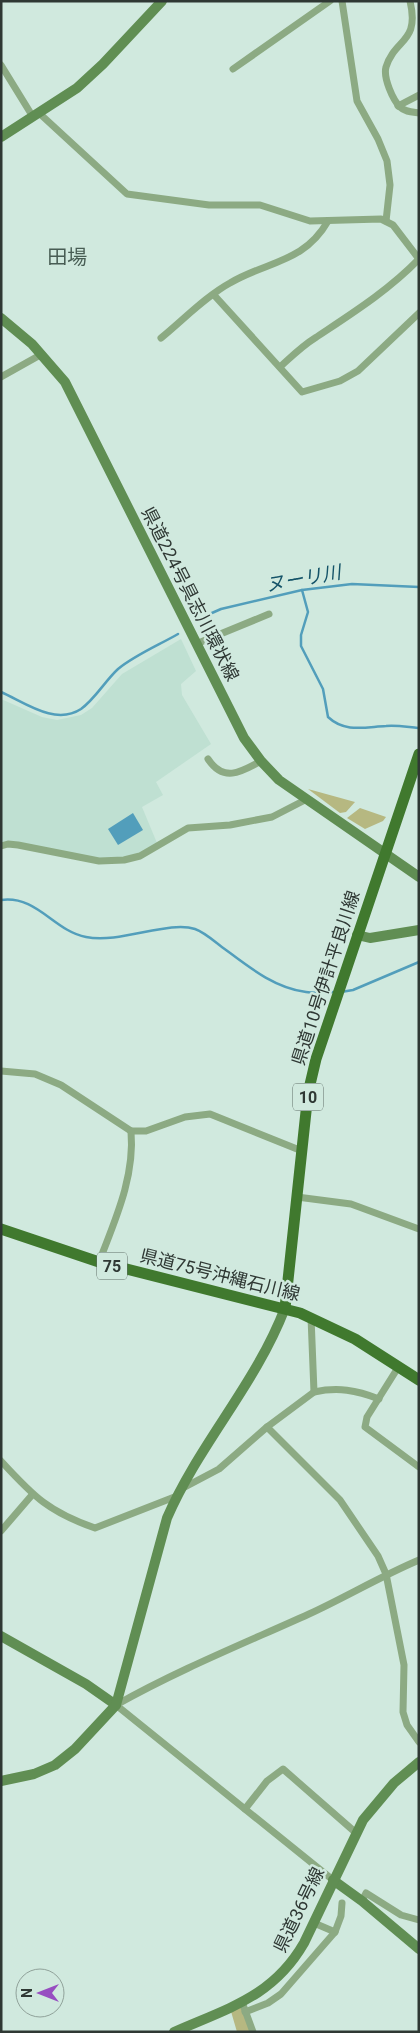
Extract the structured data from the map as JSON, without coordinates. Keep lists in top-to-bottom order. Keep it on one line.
{"streets":{"main road":["県道224号具志川環状線","県道10号伊計平良川線","10","75","県道75号沖縄石川線","県道36号線"]},"crossings":[["県道224号具志川環状線","県道10号伊計平良川線"],["県道10号伊計平良川線","県道75号沖縄石川線"]],"districts":["田場"],"water":["ヌーリ川"],"north":"left"}
